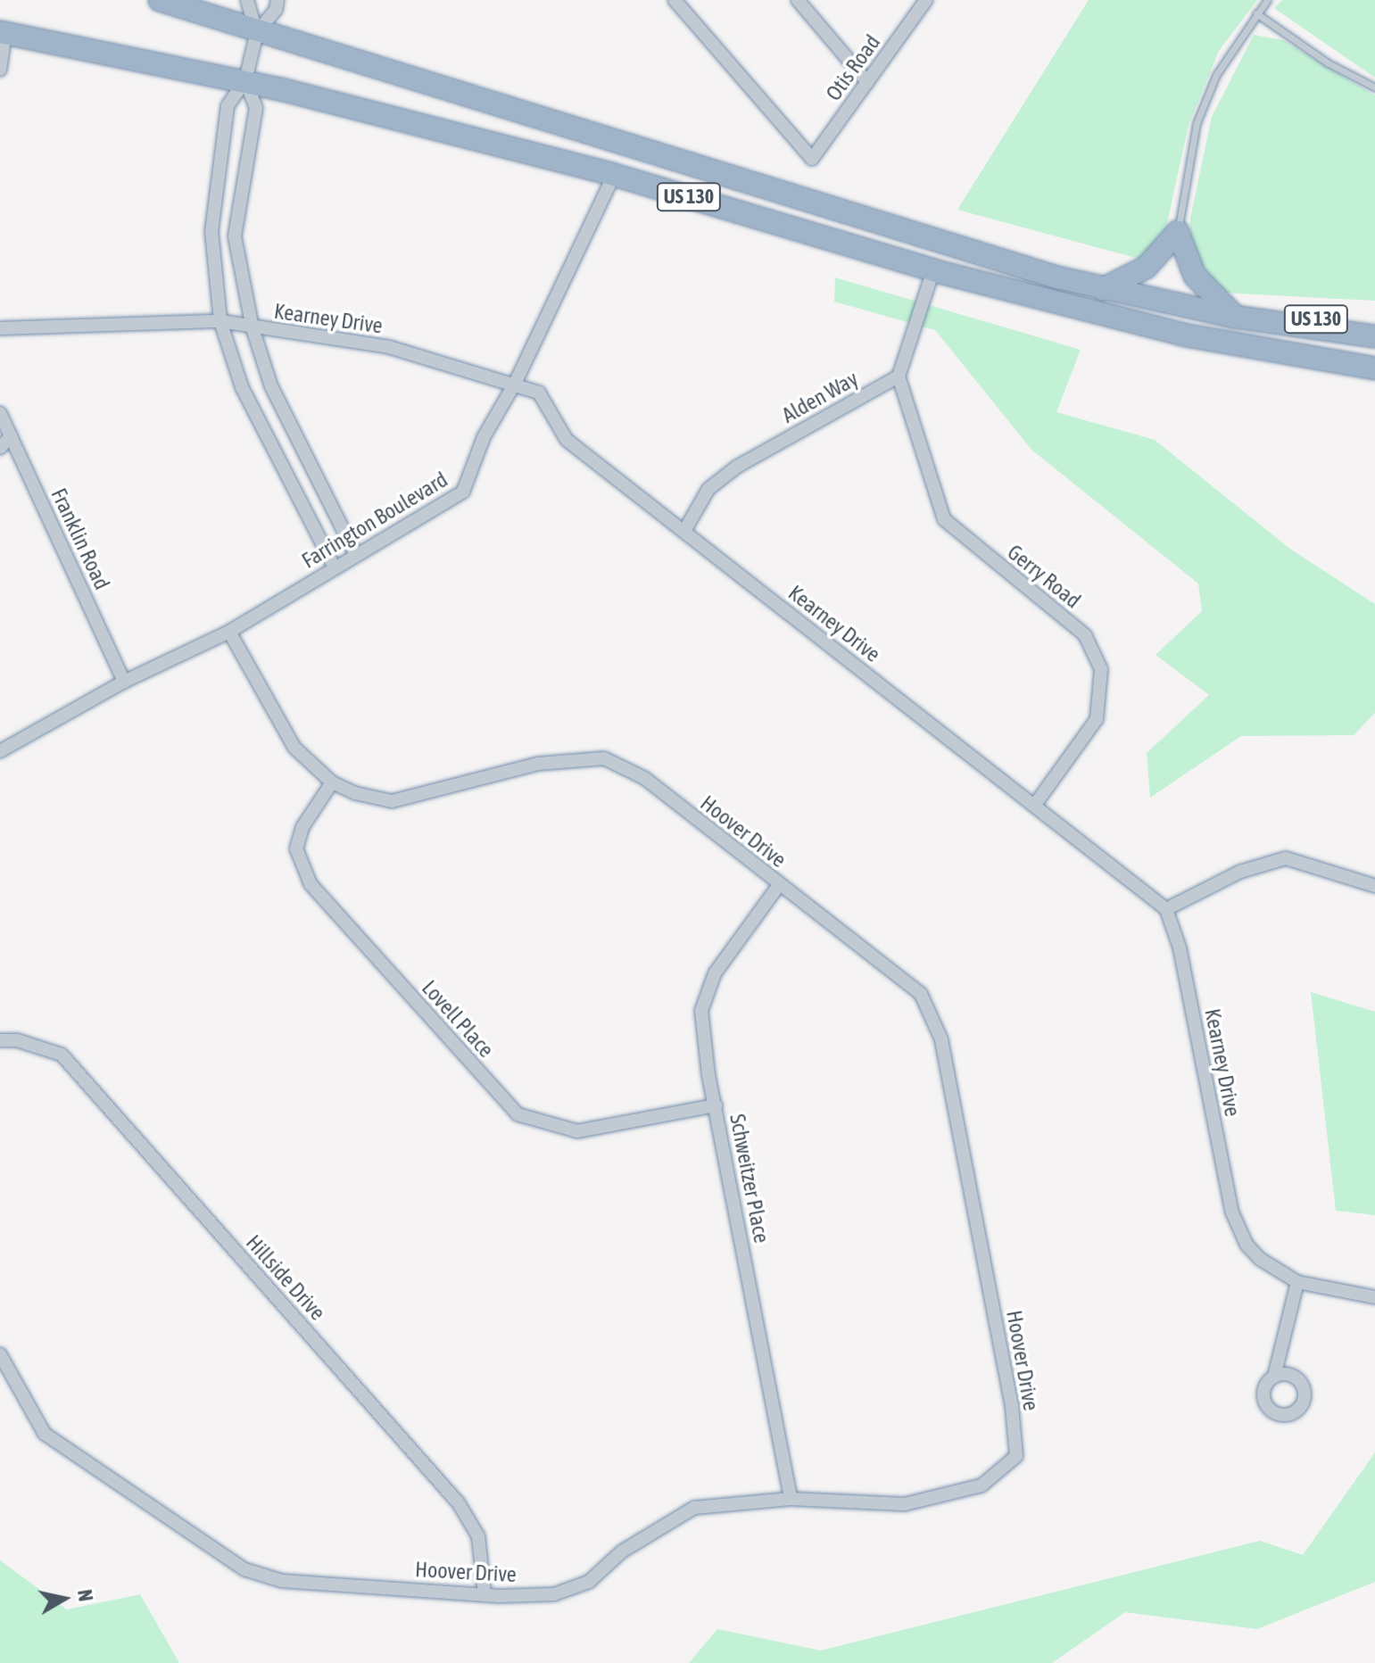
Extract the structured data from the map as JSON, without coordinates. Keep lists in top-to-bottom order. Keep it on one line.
{"streets":{"highway":["US 130"],"street":["Otis Road","Kearney Drive","Alden Way","Farrington Boulevard","Franklin Road","Gerry Road","Hoover Drive","Lovell Place","Schweitzer Place","Hillside Drive"]},"crossings":[["US 130","Farrington Boulevard"],["Kearney Drive","Alden Way"],["Kearney Drive","Farrington Boulevard"],["Kearney Drive","Gerry Road"],["Alden Way","Gerry Road"],["Farrington Boulevard","Franklin Road"],["Farrington Boulevard","Hoover Drive"],["Hoover Drive","Lovell Place"],["Hoover Drive","Schweitzer Place"],["Hoover Drive","Hillside Drive"],["Lovell Place","Schweitzer Place"]],"north":"right"}
